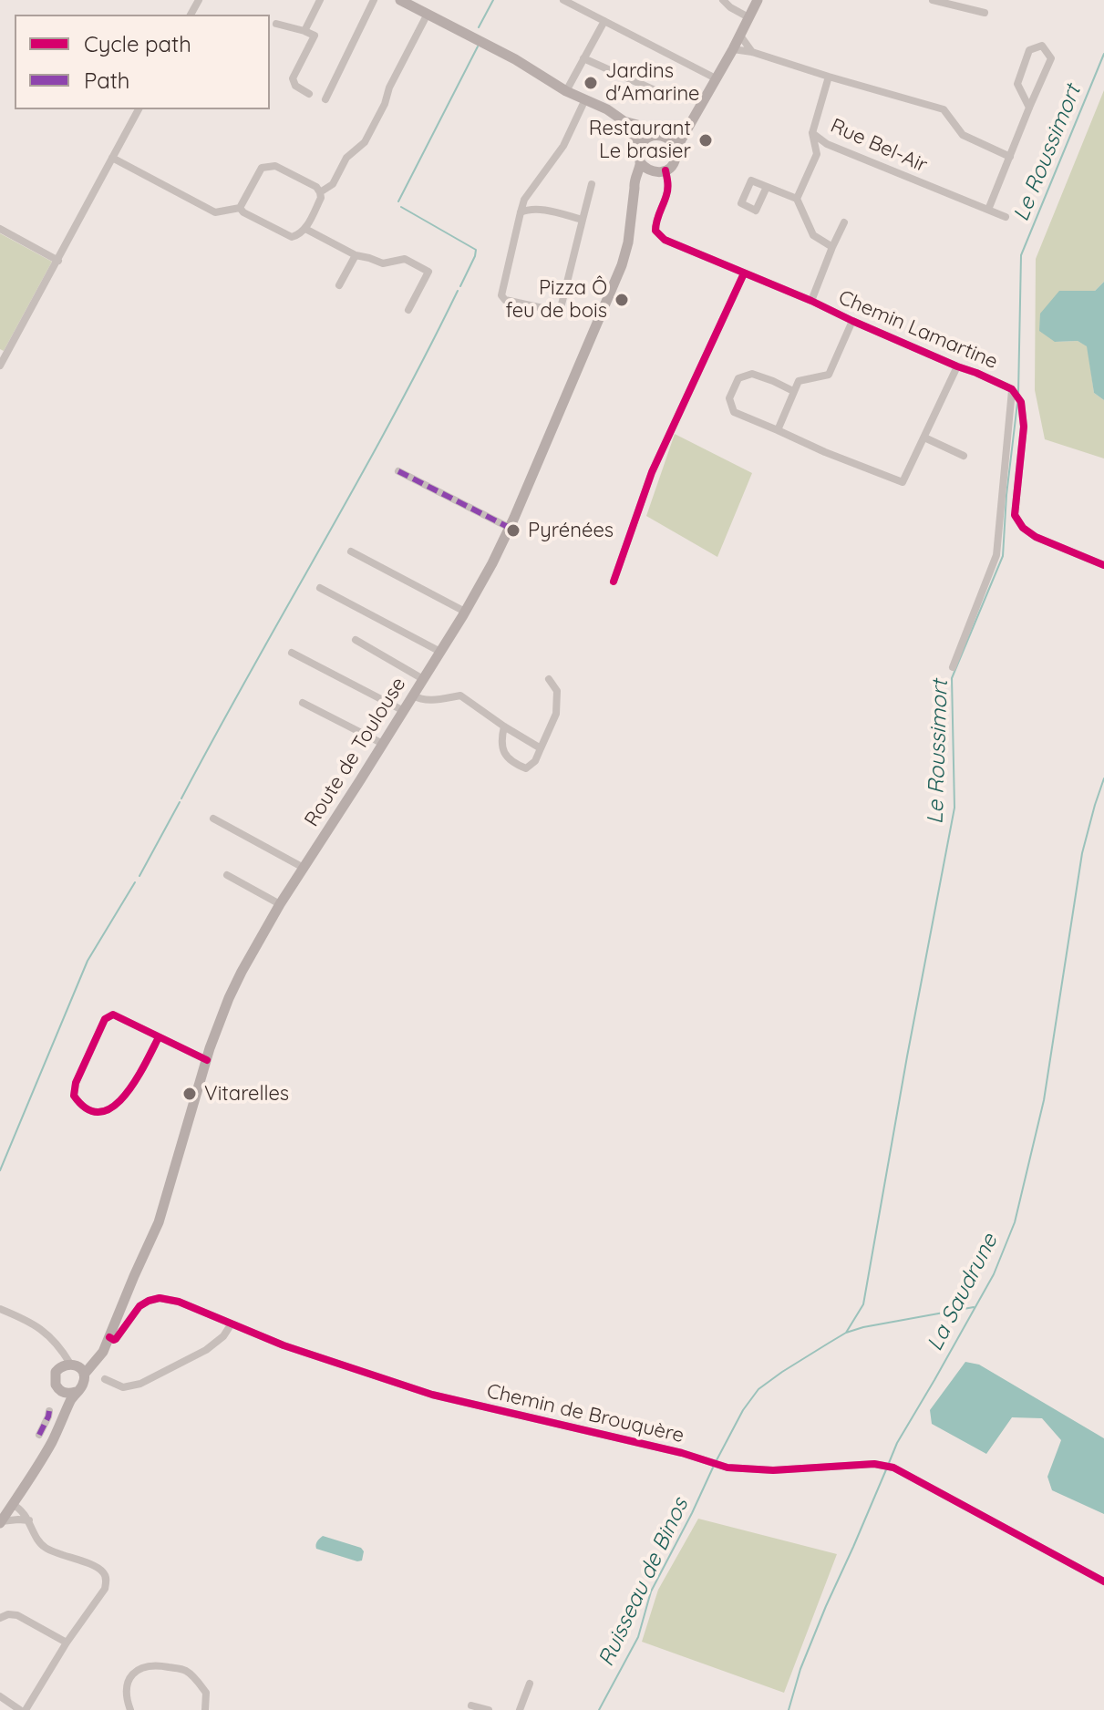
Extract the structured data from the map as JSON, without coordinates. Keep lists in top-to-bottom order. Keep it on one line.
{"streets":{"main road":["Route de Toulouse"],"street":["Rue Bel-Air","Chemin Lamartine","Chemin de Brouquère"]},"crossings":[["Chemin Lamartine","Route de Toulouse"],["Route de Toulouse","Chemin de Brouquère"]],"water":["Le Roussimort","La Saudrune","Ruisseau de Binos"],"places":["Jardins d'Amarine","Restaurant Le brasier","Pizza Ô feu de bois","Pyrénées","Vitarelles"],"legend":["Cycle path","Path"]}
